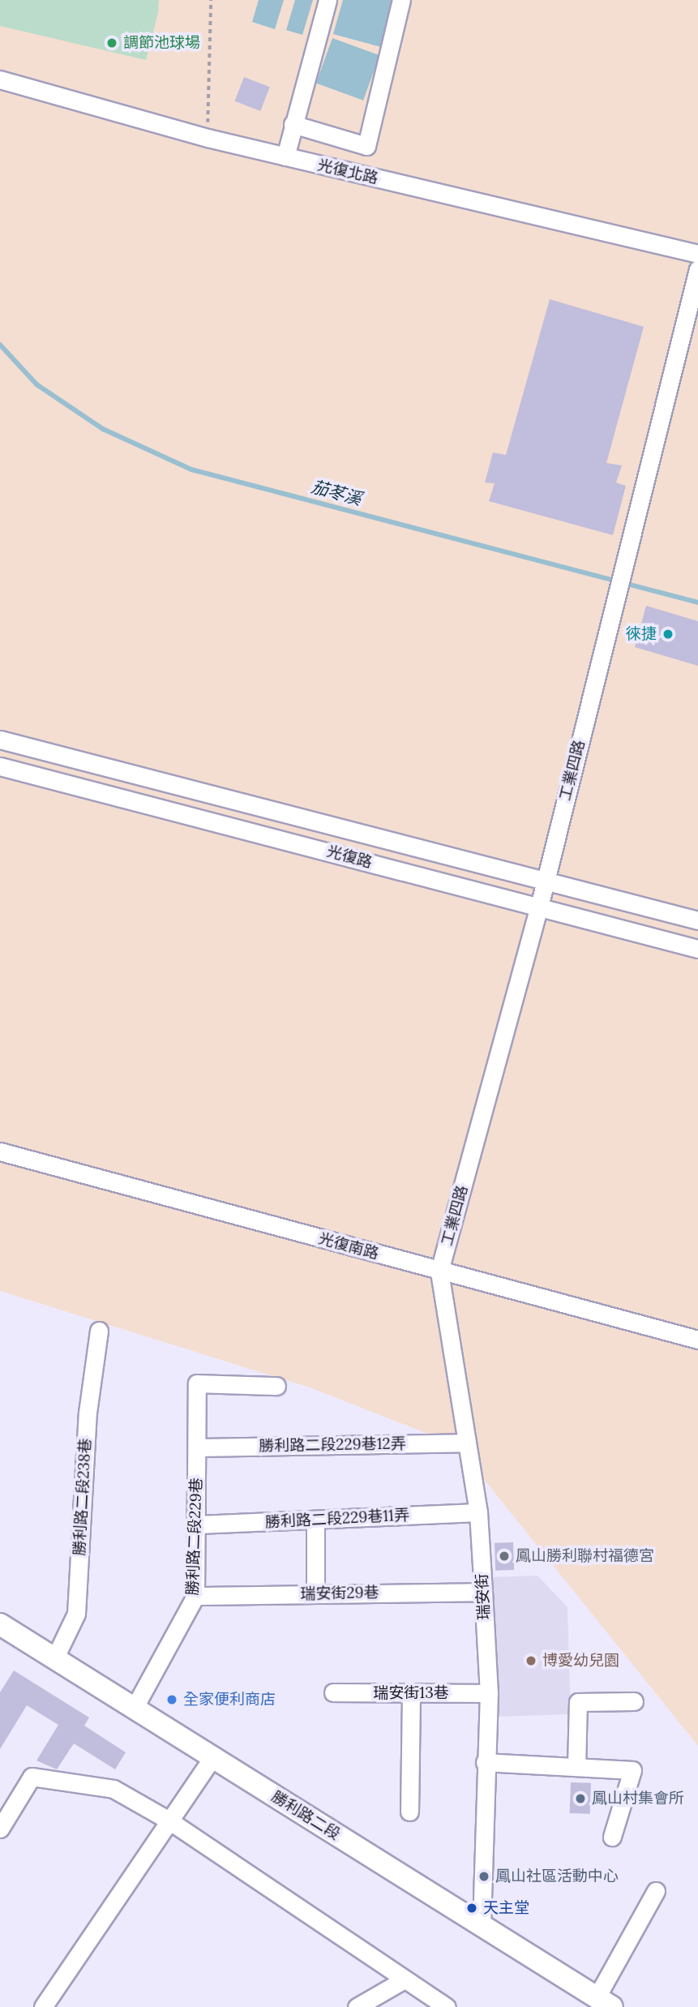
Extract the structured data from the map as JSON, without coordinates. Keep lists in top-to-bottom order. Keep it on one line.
{"streets":{"main road":["勝利路二段"],"street":["光復北路","工業四路","光復路","光復南路","勝利路二段229巷12弄","勝利路二段238巷","勝利路二段229巷11弄","勝利路二段229巷","瑞安街29巷","瑞安街","瑞安街13巷"]},"crossings":[["工業四路","光復路"],["工業四路","光復南路"],["工業四路","瑞安街"],["光復南路","瑞安街"],["勝利路二段229巷12弄","勝利路二段229巷"],["勝利路二段229巷12弄","瑞安街"],["勝利路二段238巷","勝利路二段"],["勝利路二段229巷11弄","勝利路二段229巷"],["勝利路二段229巷11弄","瑞安街"],["勝利路二段229巷","瑞安街29巷"],["勝利路二段229巷","勝利路二段"],["瑞安街29巷","瑞安街"],["瑞安街","瑞安街13巷"],["瑞安街","勝利路二段"]],"water":["茄苳溪"],"places":["調節池球場","徠捷","鳳山勝利聯村福德宮","博愛幼兒園","全家便利商店","鳳山村集會所","鳳山社區活動中心","天主堂"]}
